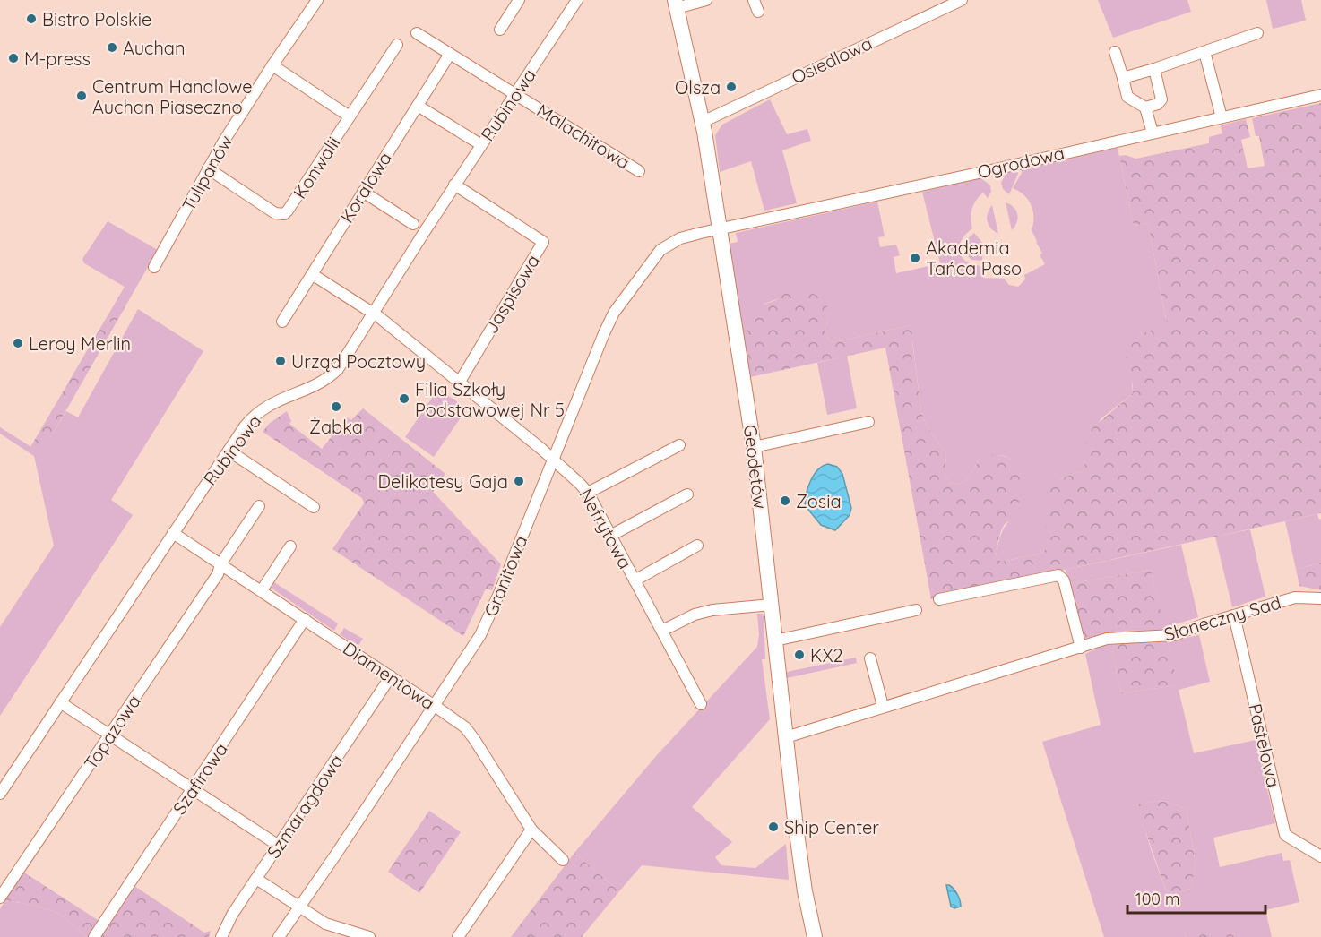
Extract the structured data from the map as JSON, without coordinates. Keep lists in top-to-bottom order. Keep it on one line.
{"streets":{"street":["Osiedlowa","Rubinowa","Malachitowa","Ogrodowa","Konwalii","Tulipanów","Koralowa","Jaspisowa","Geodetów","Nefrytowa","Granitowa","Słoneczny Sad","Diamentowa","Topazowa","Pastelowa","Szafirowa","Szmaragdowa"]},"crossings":[["Osiedlowa","Geodetów"],["Rubinowa","Malachitowa"],["Rubinowa","Jaspisowa"],["Rubinowa","Nefrytowa"],["Rubinowa","Diamentowa"],["Malachitowa","Koralowa"],["Ogrodowa","Geodetów"],["Ogrodowa","Granitowa"],["Konwalii","Tulipanów"],["Koralowa","Nefrytowa"],["Jaspisowa","Nefrytowa"],["Geodetów","Granitowa"],["Geodetów","Słoneczny Sad"],["Nefrytowa","Granitowa"],["Granitowa","Diamentowa"],["Słoneczny Sad","Pastelowa"],["Diamentowa","Topazowa"],["Diamentowa","Szafirowa"],["Diamentowa","Szmaragdowa"]],"places":["Bistro Polskie","Auchan","M-press","Olsza","Centrum Handlowe Auchan Piaseczno","Akademia Tańca Paso","Leroy Merlin","Urząd Pocztowy","Filia Szkoły Podstawowej Nr 5","Żabka","Delikatesy Gaja","Zosia","KX2","Ship Center"],"scale_bar":"100 m"}
